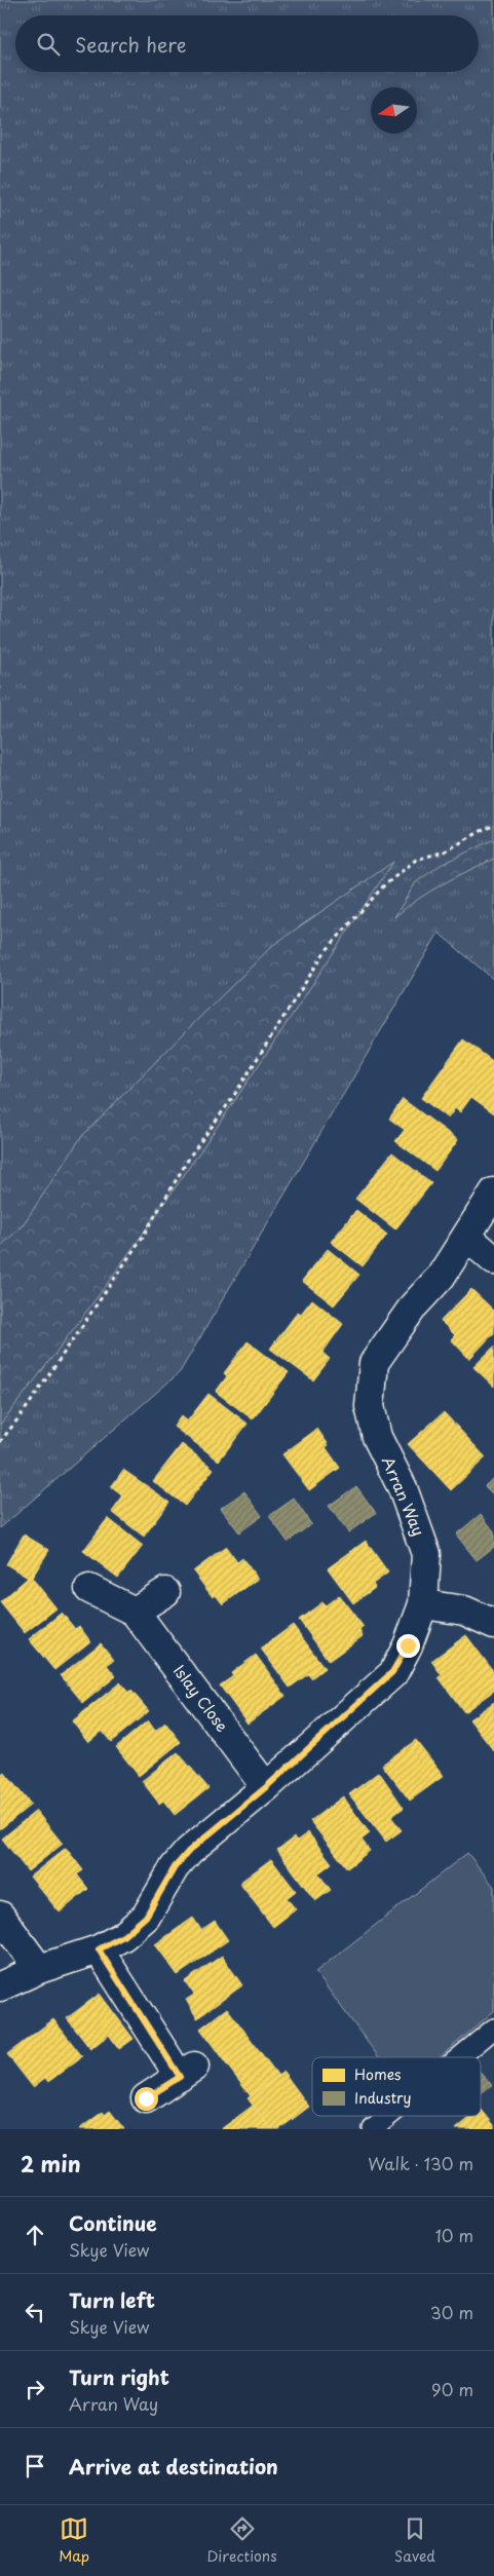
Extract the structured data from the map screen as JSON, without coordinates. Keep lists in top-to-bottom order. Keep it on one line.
{"streets":{"street":["Arran Way","Islay Close"]},"crossings":[["Arran Way","Islay Close"]],"legend":["Homes","Industry"],"north":"left","page":{"search":"Search here","heading":["2 min","Walk · 130 m"],"list":[["Continue","Skye View","10 m"],["Turn left","Skye View","30 m"],["Turn right","Arran Way","90 m"],"Arrive at destination"],"nav":["Map","Directions","Saved"]}}
